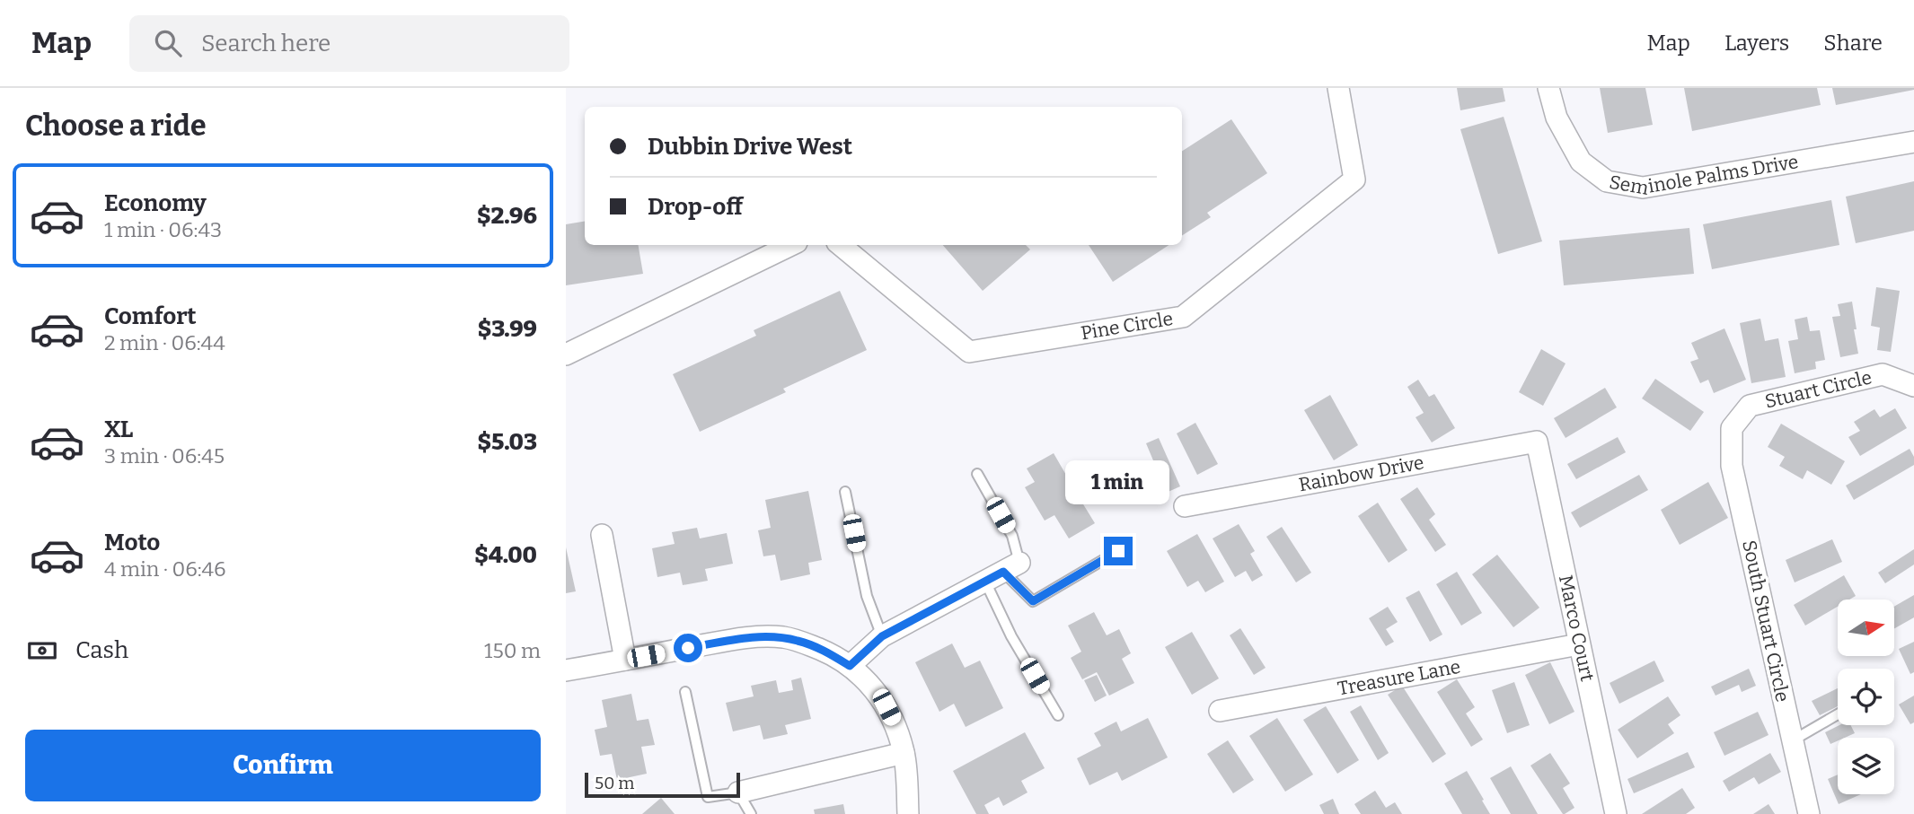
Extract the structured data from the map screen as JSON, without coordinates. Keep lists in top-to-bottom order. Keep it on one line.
{"streets":{"street":["Seminole Palms Drive","Pine Circle","Stuart Circle","Rainbow Drive","South Stuart Circle","Marco Court","Treasure Lane"]},"crossings":[["Stuart Circle","South Stuart Circle"],["Rainbow Drive","Marco Court"],["Marco Court","Treasure Lane"]],"scale_bar":"50 m","north":"right","page":{"header":"Map","search":"Search here","nav":["Map","Layers","Share"],"heading":"Choose a ride","banner":["Dubbin Drive West","Drop-off"],"list":[{"name":"Economy","note":"1 min · 06:43","value":"$2.96"},{"name":"Comfort","note":"2 min · 06:44","value":"$3.99"},{"name":"XL","note":"3 min · 06:45","value":"$5.03"},{"name":"Moto","note":"4 min · 06:46","value":"$4.00"}],"bubble":"1 min","pay":["Cash","150 m"],"buttons":"Confirm","scale":"50 m"}}
